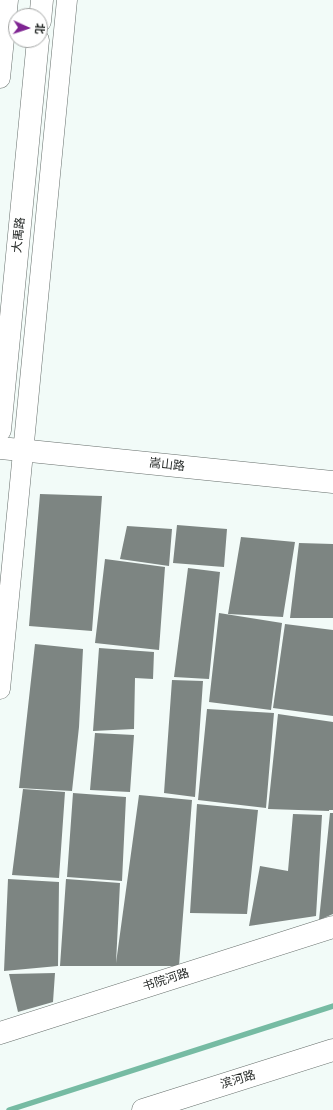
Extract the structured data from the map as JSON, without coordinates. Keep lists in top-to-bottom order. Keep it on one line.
{"streets":{"street":["大禹路","嵩山路","书院河路","滨河路"]},"north":"right"}
